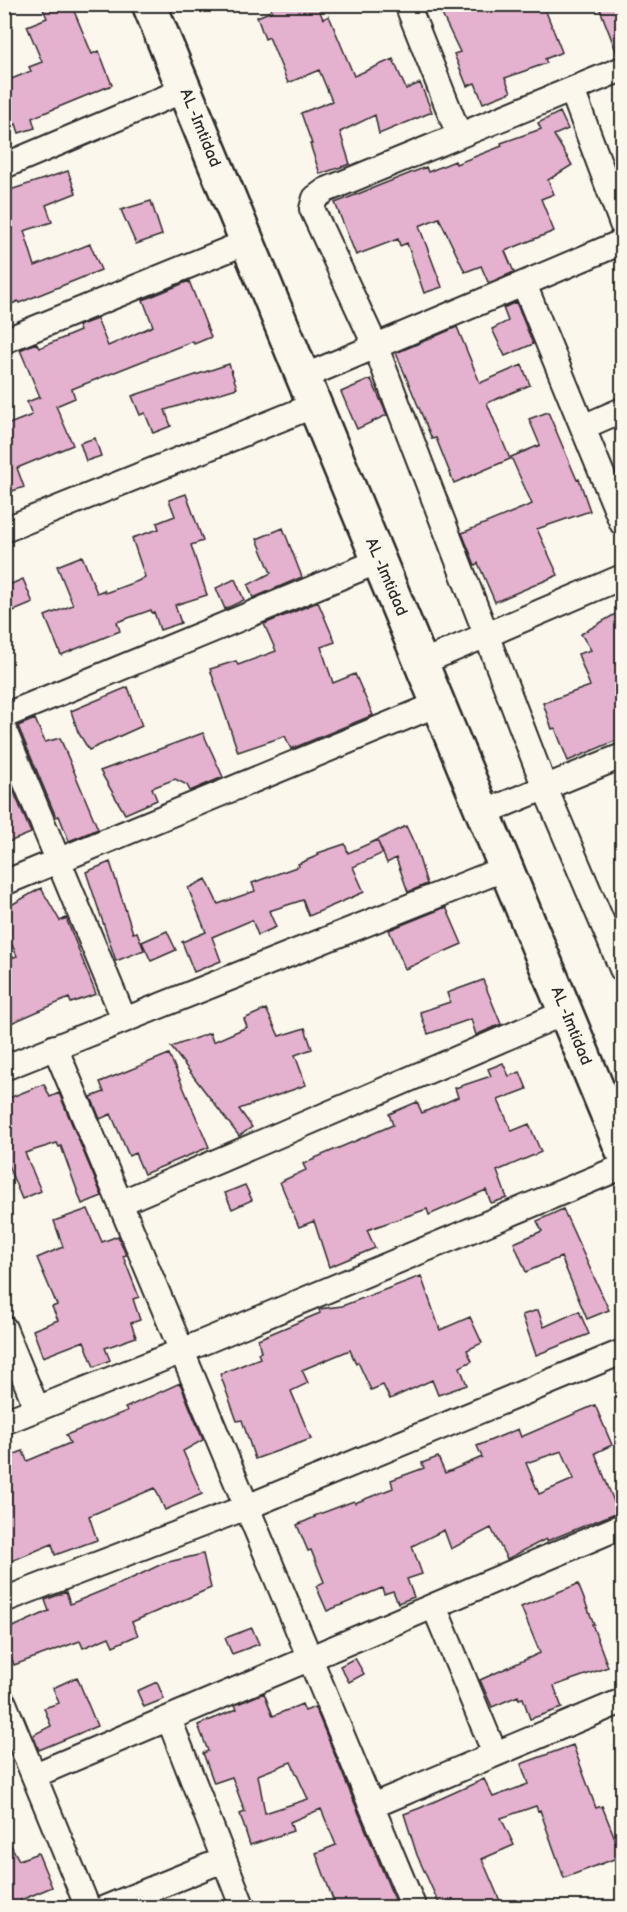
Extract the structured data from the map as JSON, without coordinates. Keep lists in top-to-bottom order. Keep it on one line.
{"streets":{"street":["AL -Imtidad"]}}
